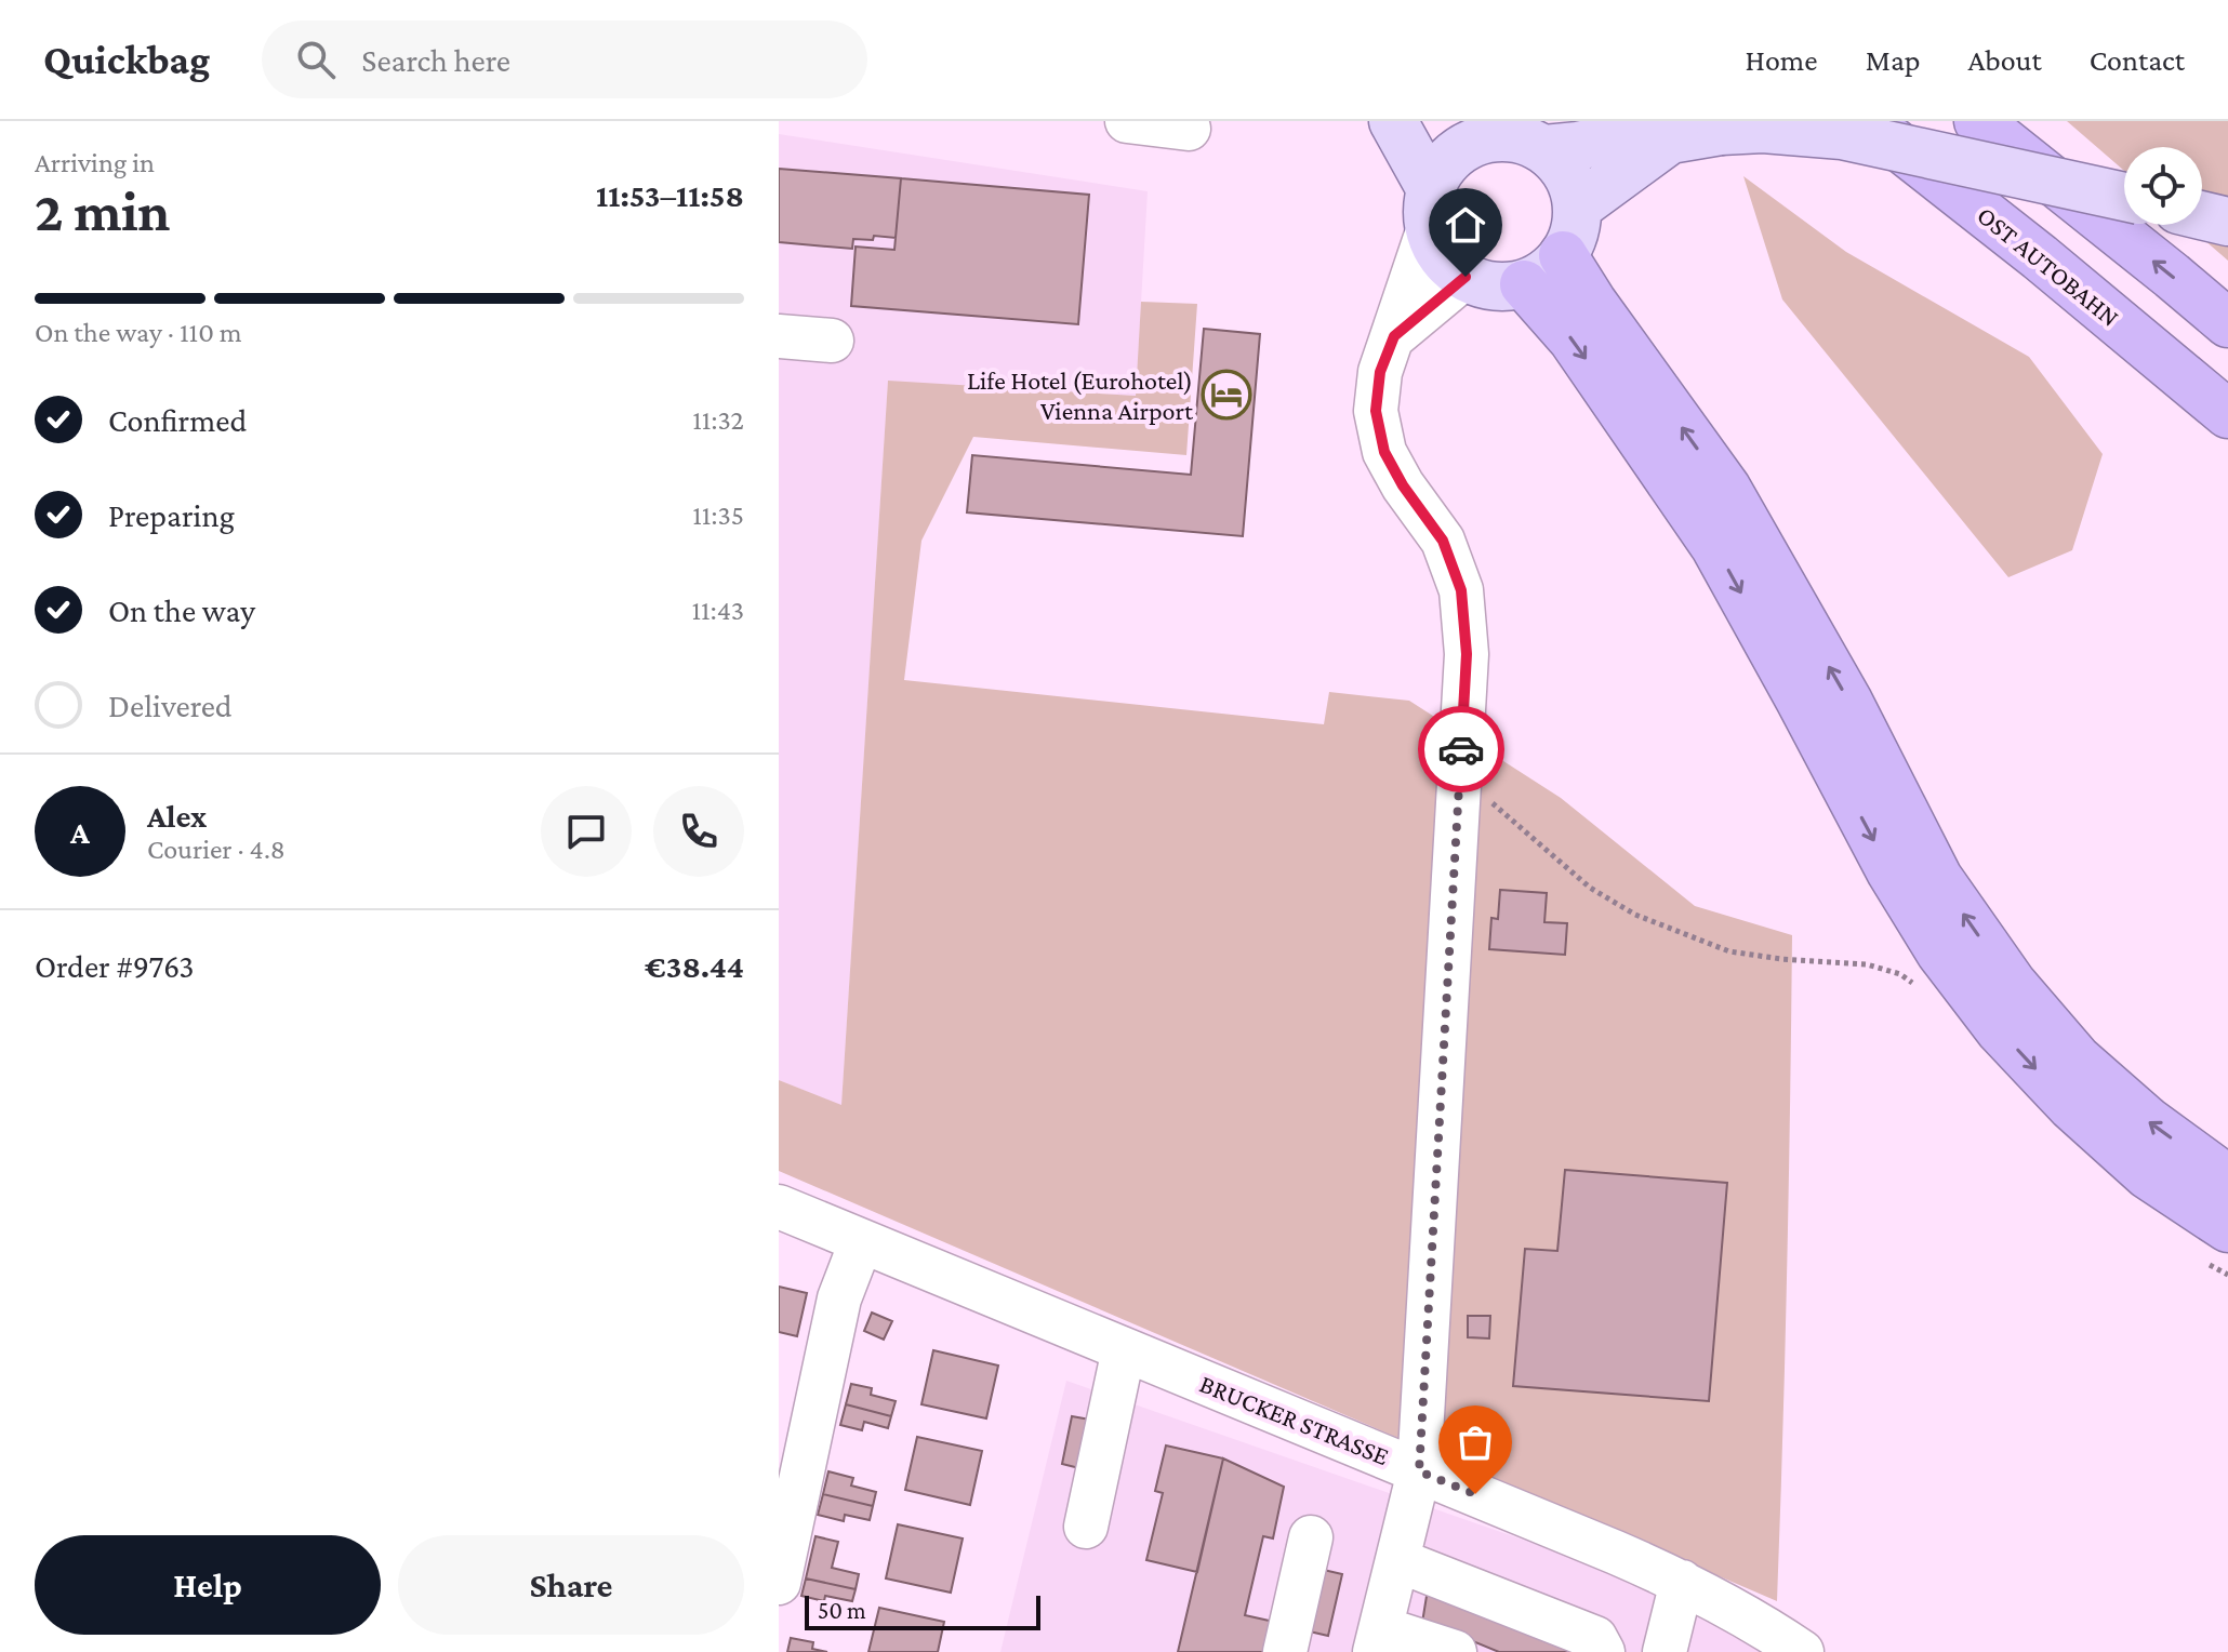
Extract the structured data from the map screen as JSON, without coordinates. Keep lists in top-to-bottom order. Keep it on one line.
{"streets":{"highway":["OST AUTOBAHN"],"street":["BRUCKER STRASSE"]},"places":{"hotel":["Life Hotel (Eurohotel) Vienna Airport"]},"scale_bar":"50 m","page":{"header":"Quickbag","search":"Search here","nav":["Home","Map","About","Contact"],"heading":["2 min","Arriving in","11:53–11:58"],"panel":["Alex","Courier · 4.8","Order #9763","€38.44"],"bar":"On the way · 110 m","list":[["Confirmed","11:32"],["Preparing","11:35"],["On the way","11:43"],"Delivered"],"round":"A","buttons":["Help","Share"],"scale":"50 m"}}
